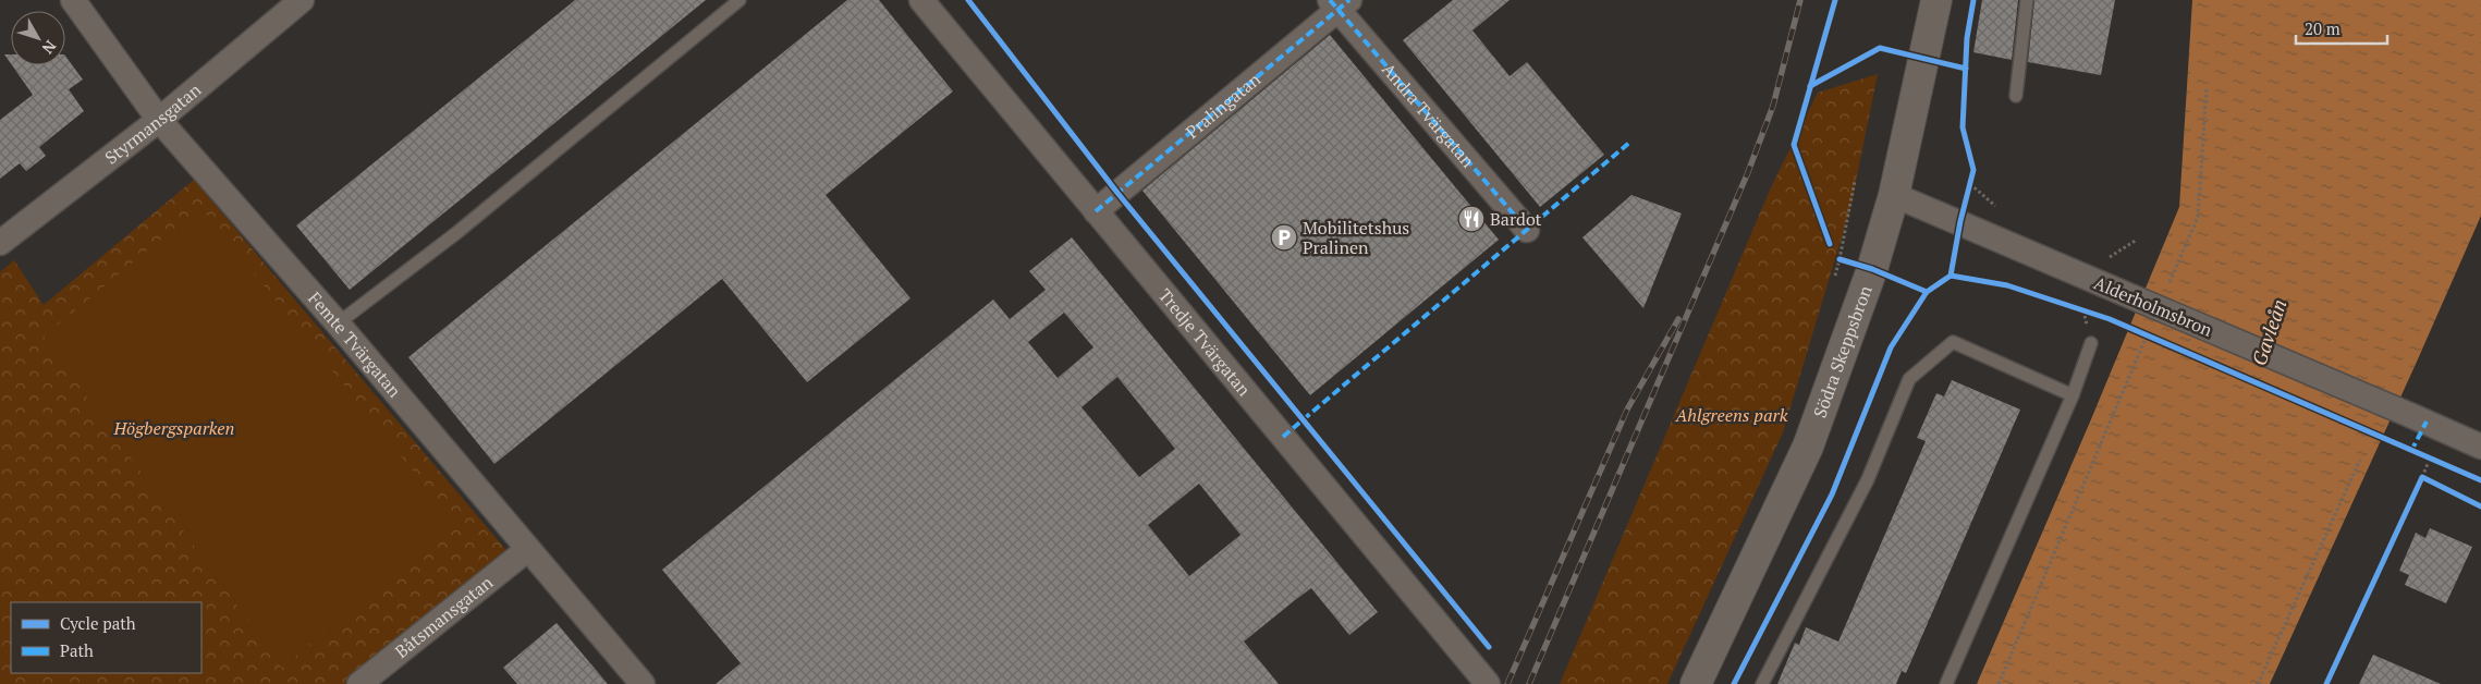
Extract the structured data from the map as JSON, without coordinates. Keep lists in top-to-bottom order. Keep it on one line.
{"streets":{"street":["Pralingatan","Andra Tvärgatan","Styrmansgatan","Alderholmsbron","Tredje Tvärgatan","Femte Tvärgatan","Södra Skeppsbron","Båtsmansgatan"]},"crossings":[["Pralingatan","Andra Tvärgatan"],["Pralingatan","Tredje Tvärgatan"],["Styrmansgatan","Femte Tvärgatan"],["Alderholmsbron","Södra Skeppsbron"],["Femte Tvärgatan","Båtsmansgatan"]],"water":["Gavleån"],"parks":["Ahlgreens park","Högbergsparken"],"places":{"restaurant":["Bardot"],"parking":["Mobilitetshus Pralinen"]},"legend":["Cycle path","Path"],"scale_bar":"20 m","north":"bottom right"}
